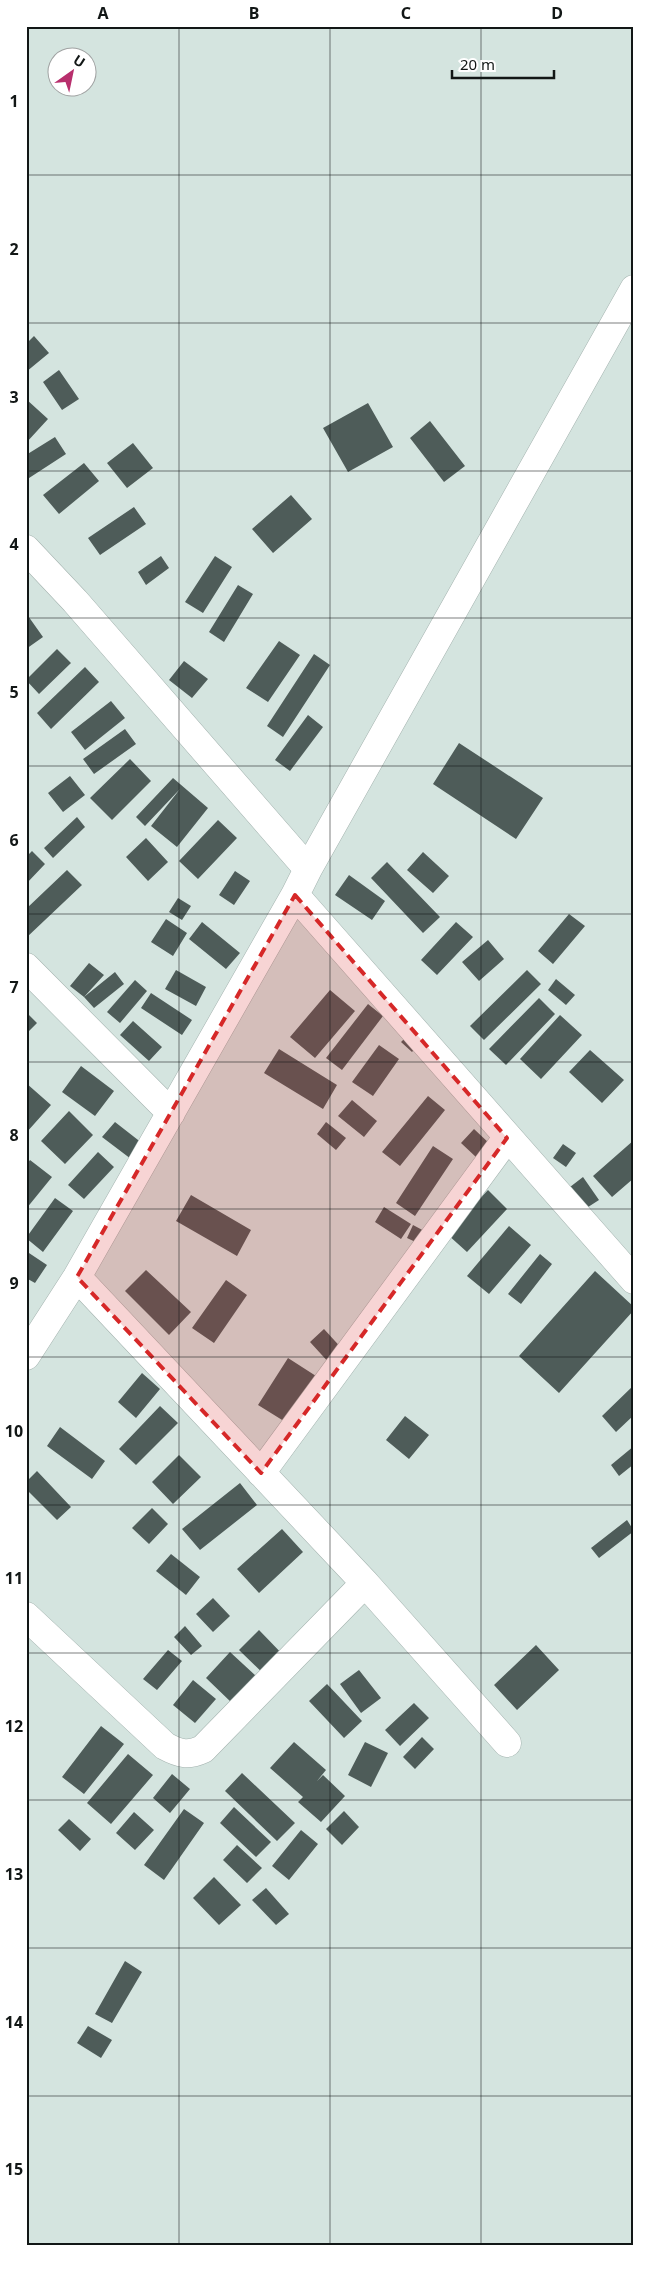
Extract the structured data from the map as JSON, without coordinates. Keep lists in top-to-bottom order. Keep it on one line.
{"scale_bar":"20 m","north":"top right","grid":{"columns":["A","B","C","D"],"rows":["1","2","3","4","5","6","7","8","9","10","11","12","13","14","15"]}}
